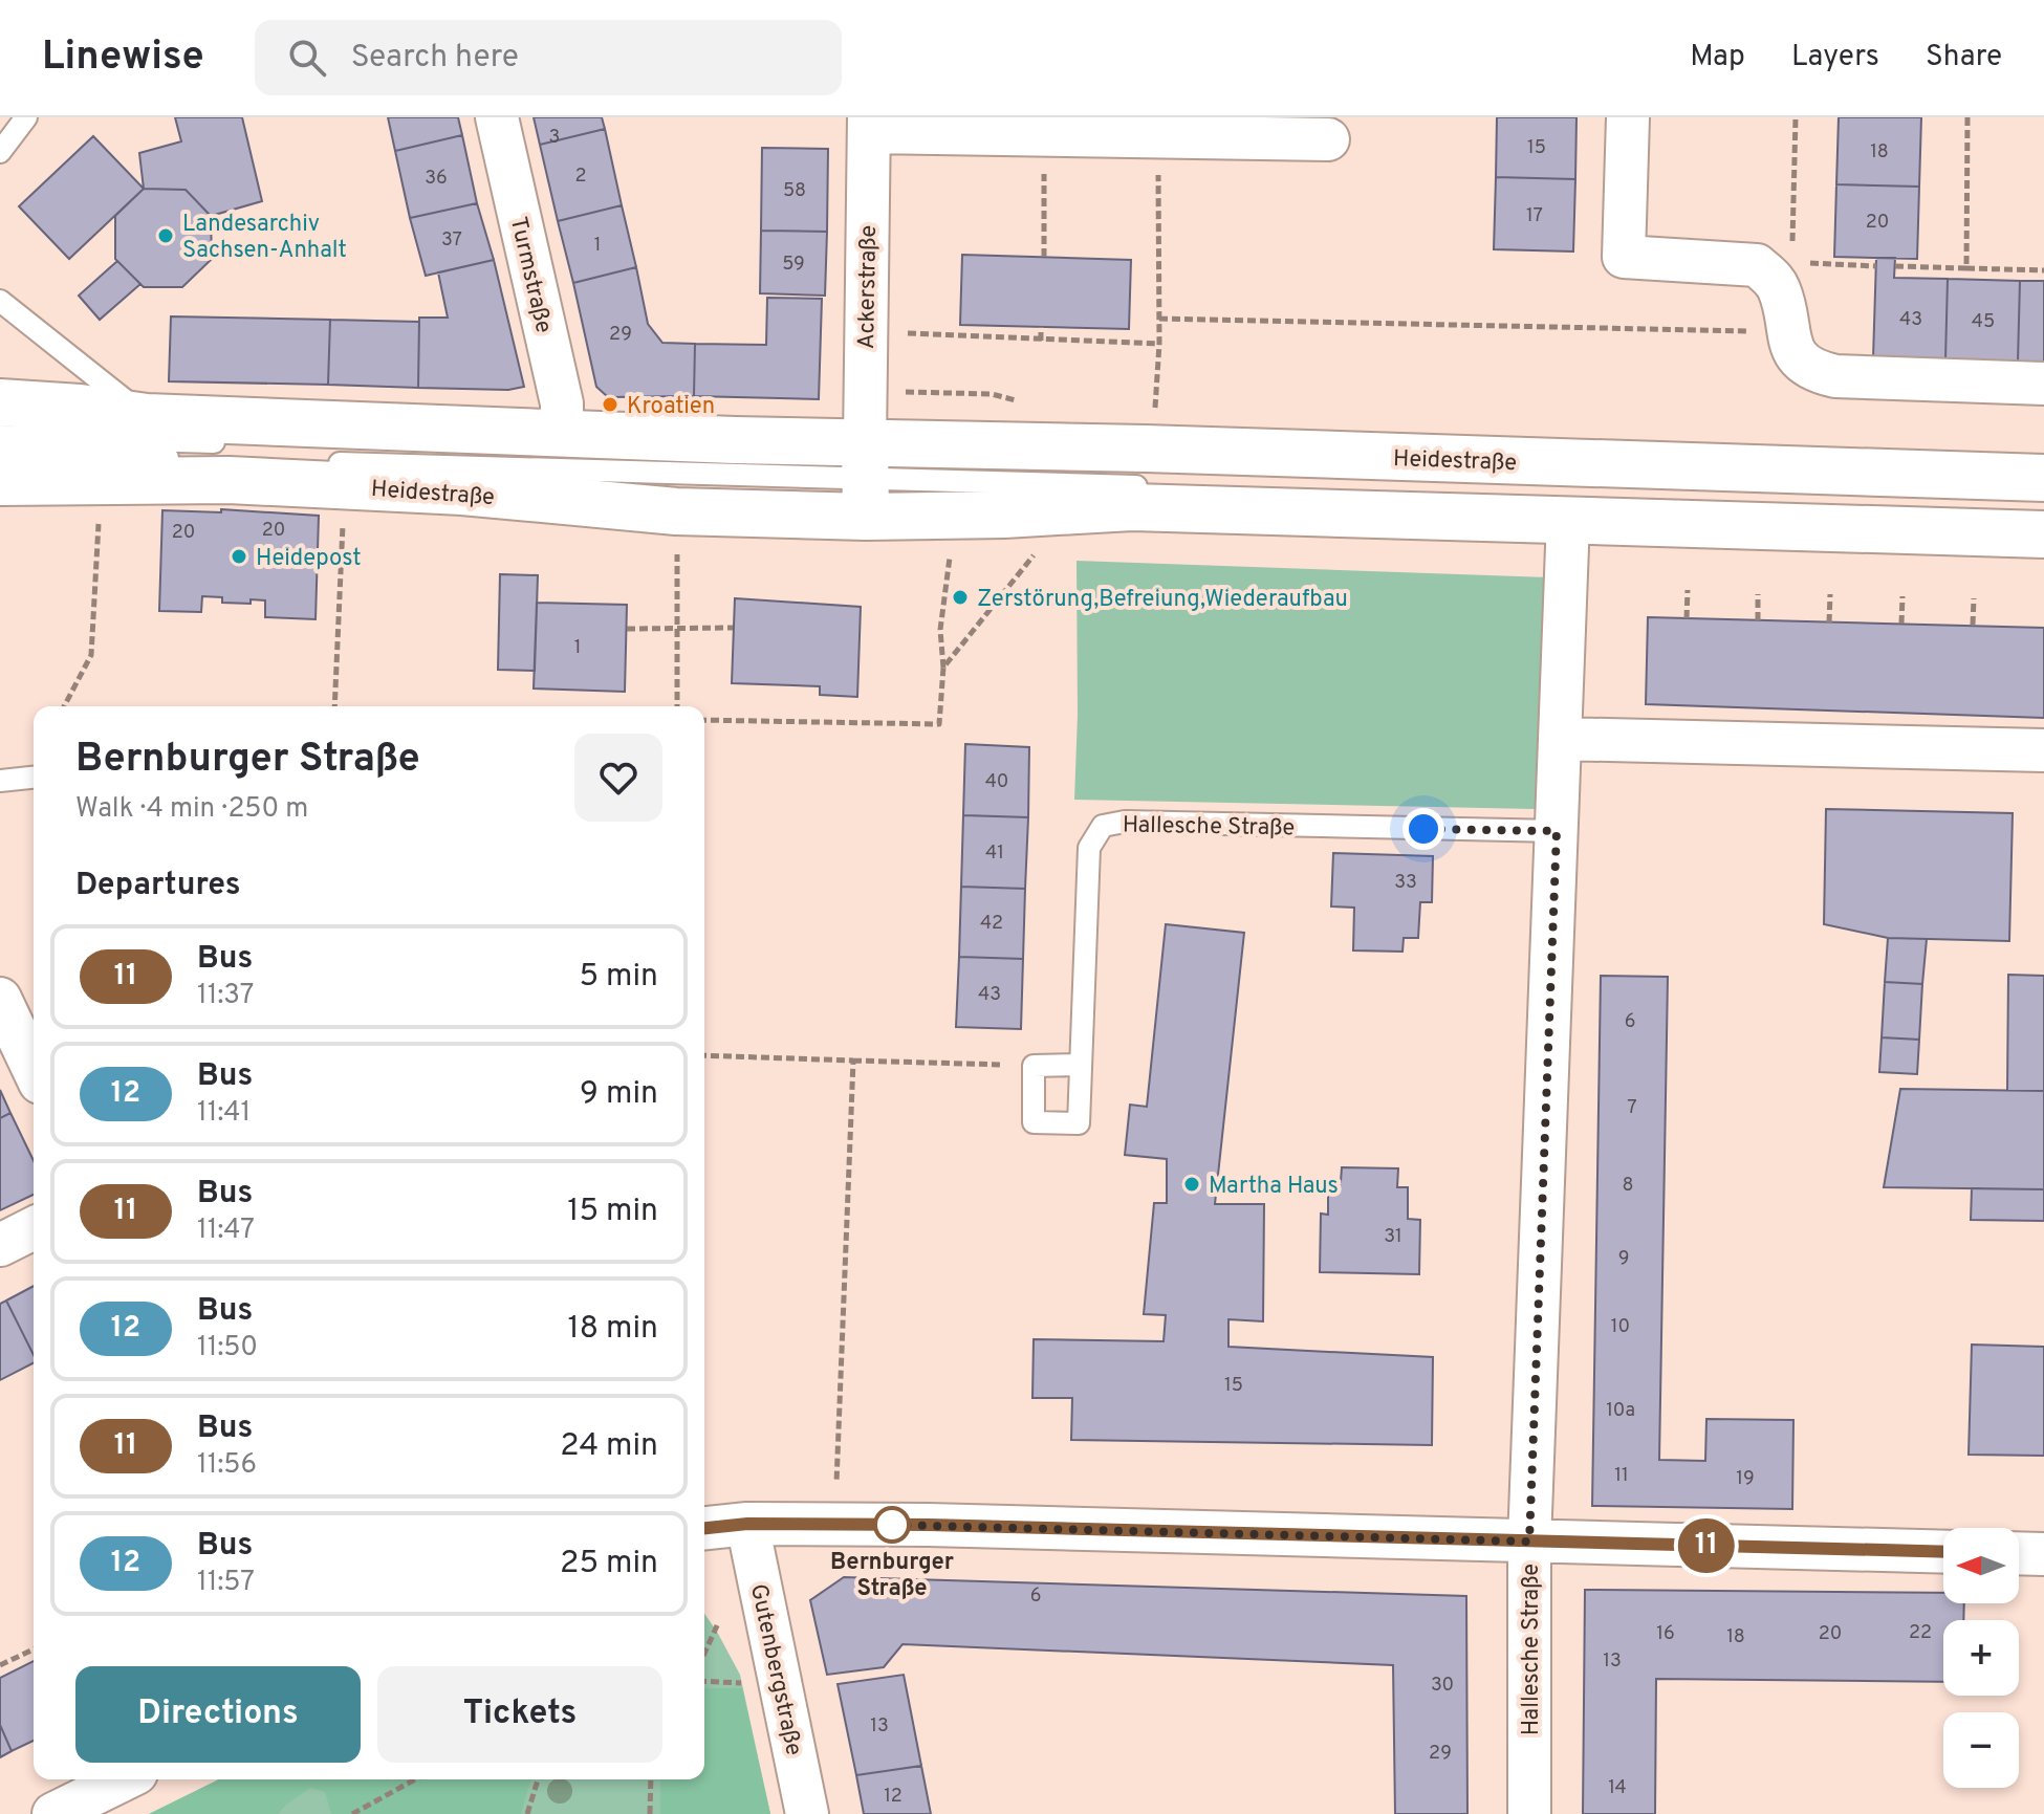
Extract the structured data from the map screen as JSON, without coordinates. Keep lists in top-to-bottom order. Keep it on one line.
{"streets":{"main road":["Heidestraße"],"street":["Turmstraße","Ackerstraße","Hallesche Straße","Gutenbergstraße"]},"crossings":[["Turmstraße","Heidestraße"],["Ackerstraße","Heidestraße"],["Heidestraße","Hallesche Straße"]],"places":["Landesarchiv Sachsen-Anhalt","Kroatien","Heidepost","Zerstörung,Befreiung,Wiederaufbau","Martha Haus","Bernburger Straße"],"lines":["bus line 11"],"house_numbers":["3","15","18","2","36","58","17","20","37","1","59","43","45","29","20","20","1","40","41","33","42","43","6","7","8","31","9","10","15","10a","11","19","6","22","16","20","18","13","30","13","29","14","12"],"north":"left","page":{"header":"Linewise","search":"Search here","nav":["Map","Layers","Share"],"on_map":"11","heading":[["Bernburger Straße","Walk · 4 min · 250 m"],"Departures"],"list":[{"mark":"11","name":"Bus","note":"11:37","value":"5 min"},{"mark":"12","name":"Bus","note":"11:41","value":"9 min"},{"mark":"11","name":"Bus","note":"11:47","value":"15 min"},{"mark":"12","name":"Bus","note":"11:50","value":"18 min"},{"mark":"11","name":"Bus","note":"11:56","value":"24 min"},{"mark":"12","name":"Bus","note":"11:57","value":"25 min"}],"map_buttons":["+","−"],"buttons":["Directions","Tickets"]}}
